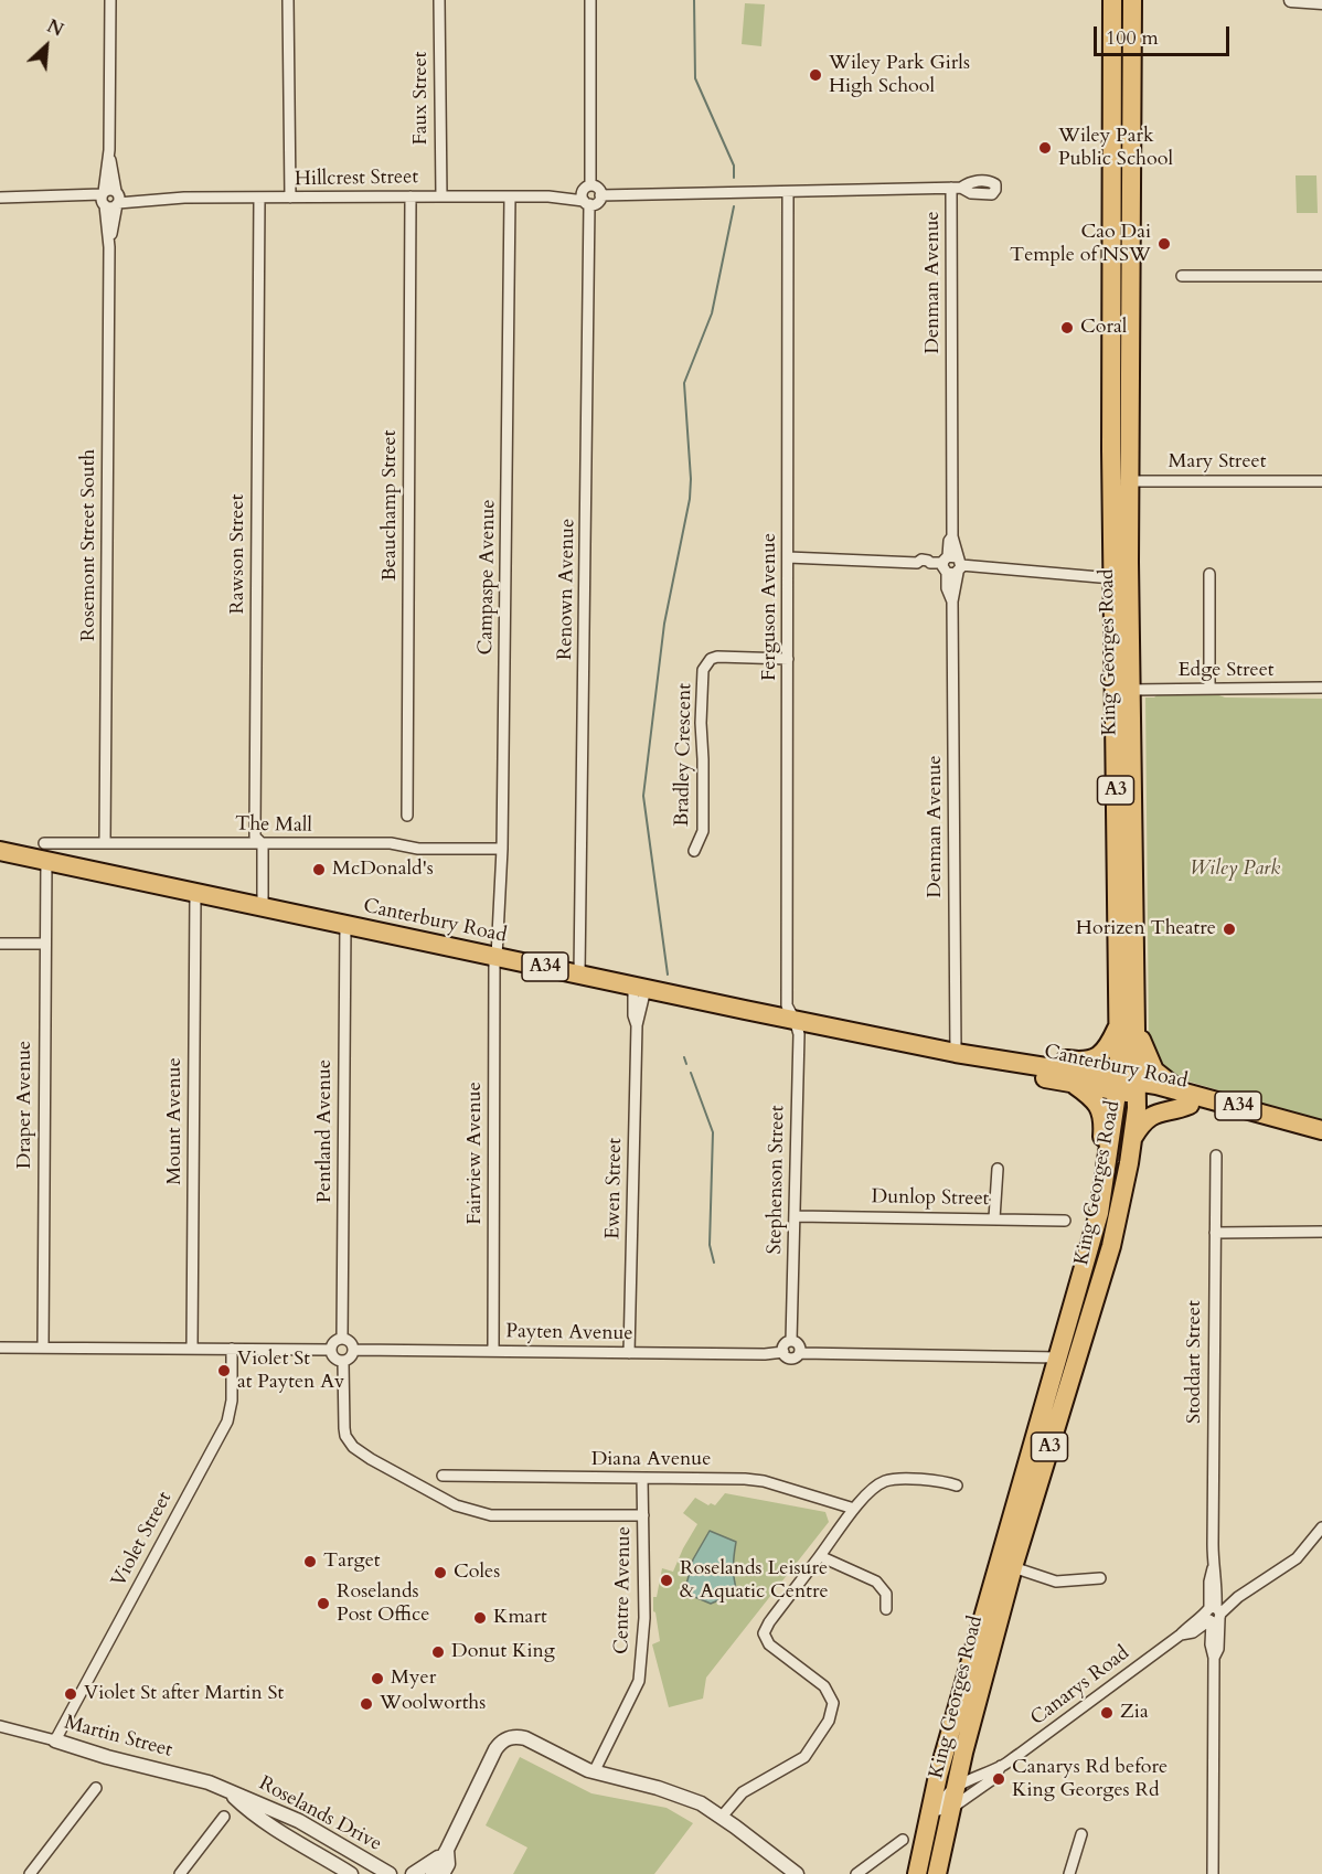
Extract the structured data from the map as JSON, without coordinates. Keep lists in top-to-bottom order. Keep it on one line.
{"streets":{"highway":["King Georges Road","A3","Canterbury Road","A34"],"street":["Faux Street","Hillcrest Street","Denman Avenue","Mary Street","Beauchamp Street","Rosemont Street South","Rawson Street","Campaspe Avenue","Renown Avenue","Ferguson Avenue","Edge Street","Bradley Crescent","The Mall","Draper Avenue","Mount Avenue","Pentland Avenue","Fairview Avenue","Stephenson Street","Ewen Street","Dunlop Street","Payten Avenue","Stoddart Street","Diana Avenue","Violet Street","Centre Avenue","Canarys Road","Martin Street","Roselands Drive"]},"crossings":[["Faux Street","Hillcrest Street"],["Hillcrest Street","Beauchamp Street"],["Hillcrest Street","Rosemont Street South"],["Hillcrest Street","Rawson Street"],["Hillcrest Street","Campaspe Avenue"],["Hillcrest Street","Renown Avenue"],["Denman Avenue","Ferguson Avenue"],["Denman Avenue","Canterbury Road"],["Mary Street","King Georges Road"],["Rosemont Street South","The Mall"],["Rawson Street","The Mall"],["Rawson Street","Canterbury Road"],["Campaspe Avenue","The Mall"],["Campaspe Avenue","Canterbury Road"],["Campaspe Avenue","Fairview Avenue"],["Renown Avenue","Canterbury Road"],["Ferguson Avenue","Bradley Crescent"],["Ferguson Avenue","Canterbury Road"],["Ferguson Avenue","Stephenson Street"],["King Georges Road","Edge Street"],["King Georges Road","Canterbury Road"],["King Georges Road","Canarys Road"],["The Mall","Canterbury Road"],["The Mall","Draper Avenue"],["Canterbury Road","Draper Avenue"],["Canterbury Road","Mount Avenue"],["Canterbury Road","Pentland Avenue"],["Canterbury Road","Fairview Avenue"],["Canterbury Road","Stephenson Street"],["Canterbury Road","Ewen Street"],["Pentland Avenue","Payten Avenue"],["Fairview Avenue","Payten Avenue"],["Stephenson Street","Dunlop Street"],["Stephenson Street","Payten Avenue"],["Ewen Street","Payten Avenue"],["Stoddart Street","Canarys Road"],["Diana Avenue","Centre Avenue"],["Violet Street","Martin Street"],["Martin Street","Roselands Drive"]],"parks":["Wiley Park"],"places":["Wiley Park Girls High School","Wiley Park Public School","Cao Dai Temple of NSW","Coral","McDonald's","Horizen Theatre","Violet St at Payten Av","Target","Coles","Roselands Leisure & Aquatic Centre","Roselands Post Office","Kmart","Donut King","Myer","Violet St after Martin St","Woolworths","Zia","Canarys Rd before King Georges Rd"],"scale_bar":"100 m","north":"top right"}
